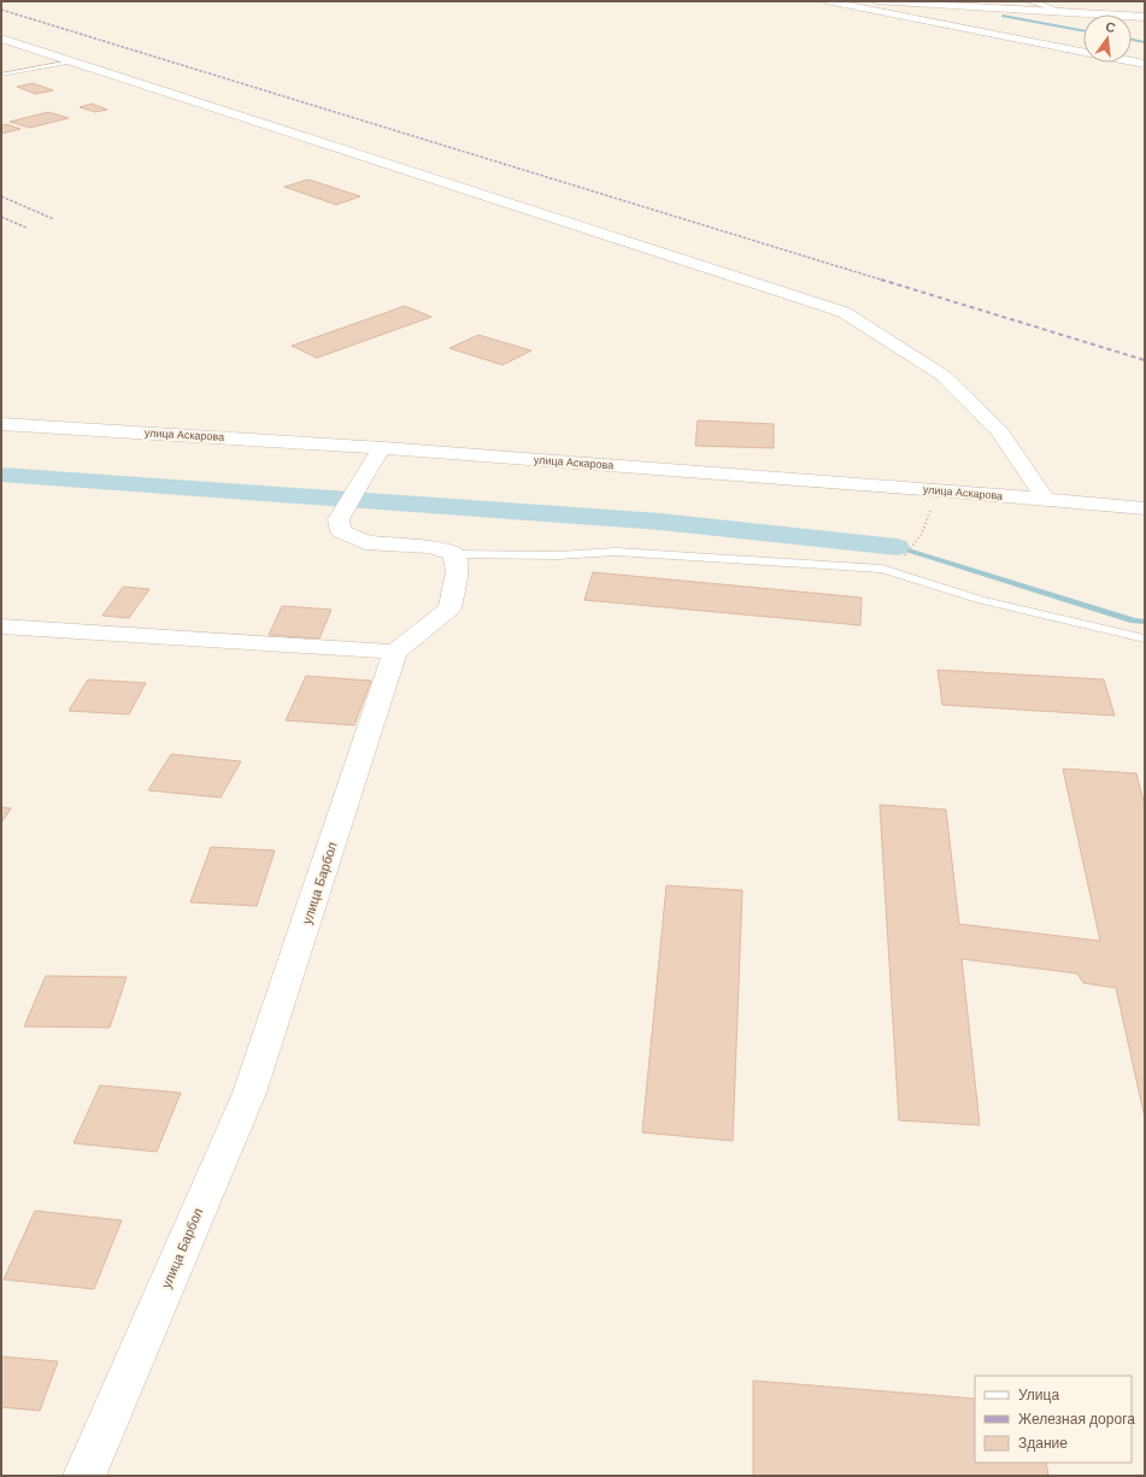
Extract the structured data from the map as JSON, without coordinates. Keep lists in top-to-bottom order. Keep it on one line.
{"streets":{"street":["улица Аскарова","улица Барбол"]},"legend":["Улица","Железная дорога","Здание"],"north":"top"}
